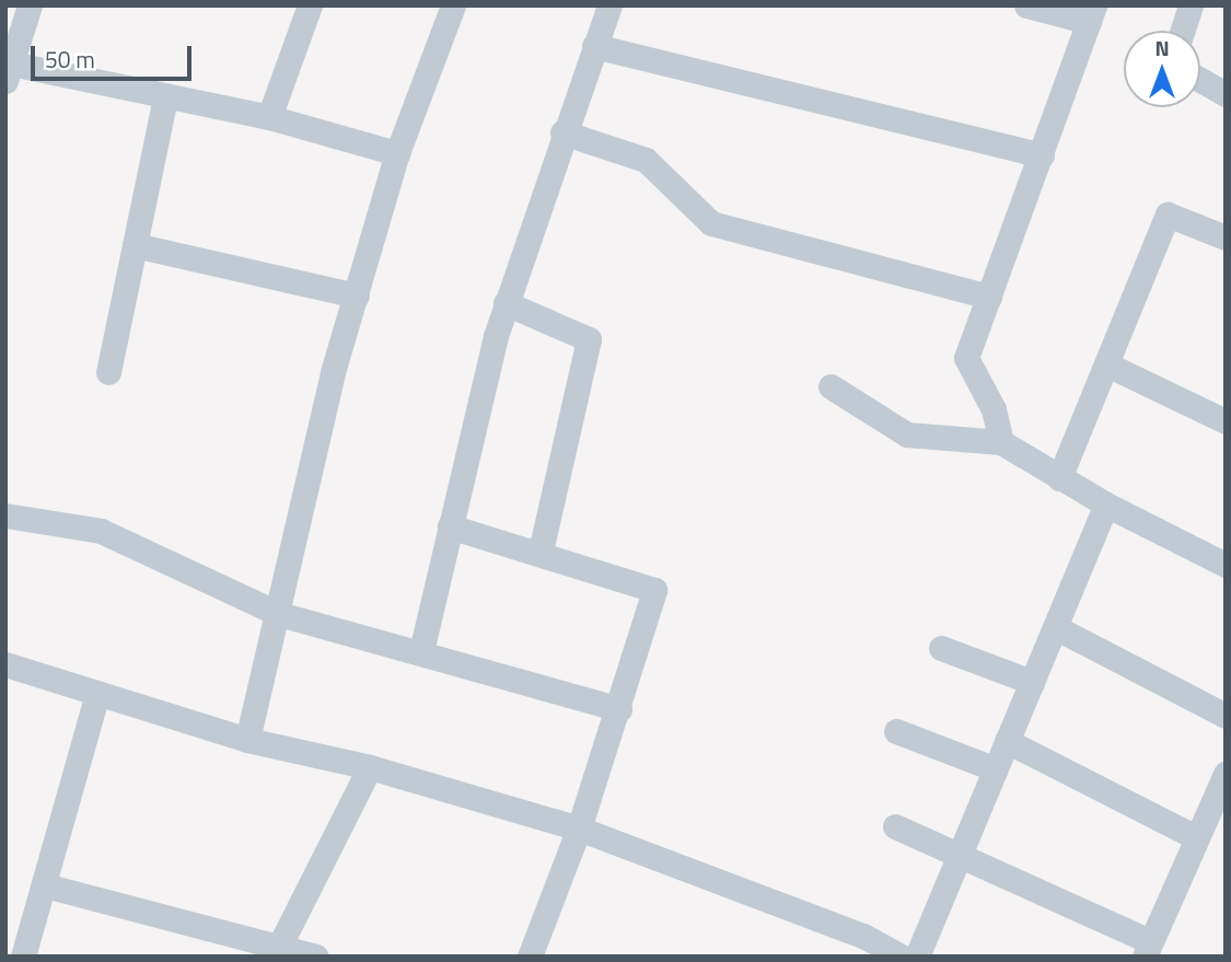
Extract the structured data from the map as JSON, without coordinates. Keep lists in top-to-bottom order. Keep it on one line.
{"scale_bar":"50 m","north":"top"}
